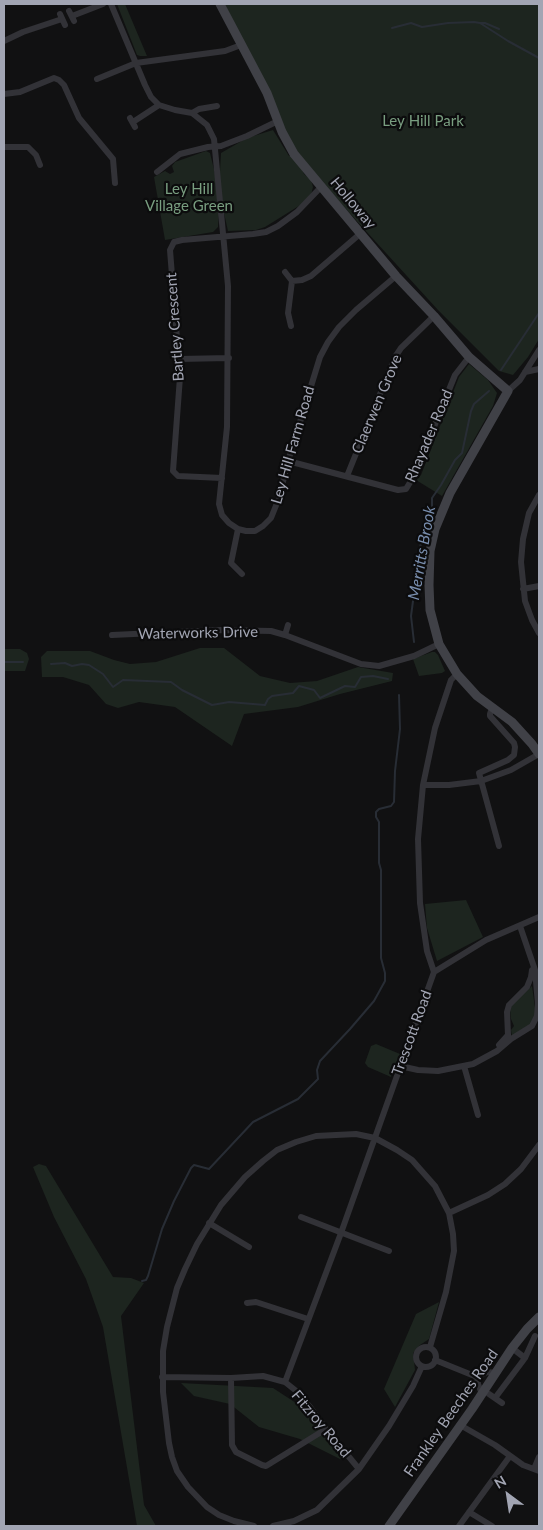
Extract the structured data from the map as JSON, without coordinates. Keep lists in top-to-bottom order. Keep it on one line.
{"streets":{"street":["Holloway","Bartley Crescent","Claerwen Grove","Rhayader Road","Ley Hill Farm Road","Waterworks Drive","Trescott Road","Frankley Beeches Road","Fitzroy Road"]},"crossings":[["Holloway","Claerwen Grove"],["Holloway","Rhayader Road"],["Holloway","Ley Hill Farm Road"],["Claerwen Grove","Rhayader Road"],["Trescott Road","Fitzroy Road"]],"water":["Merritts Brook"],"parks":["Ley Hill Park","Ley Hill Village Green"],"north":"top left"}
